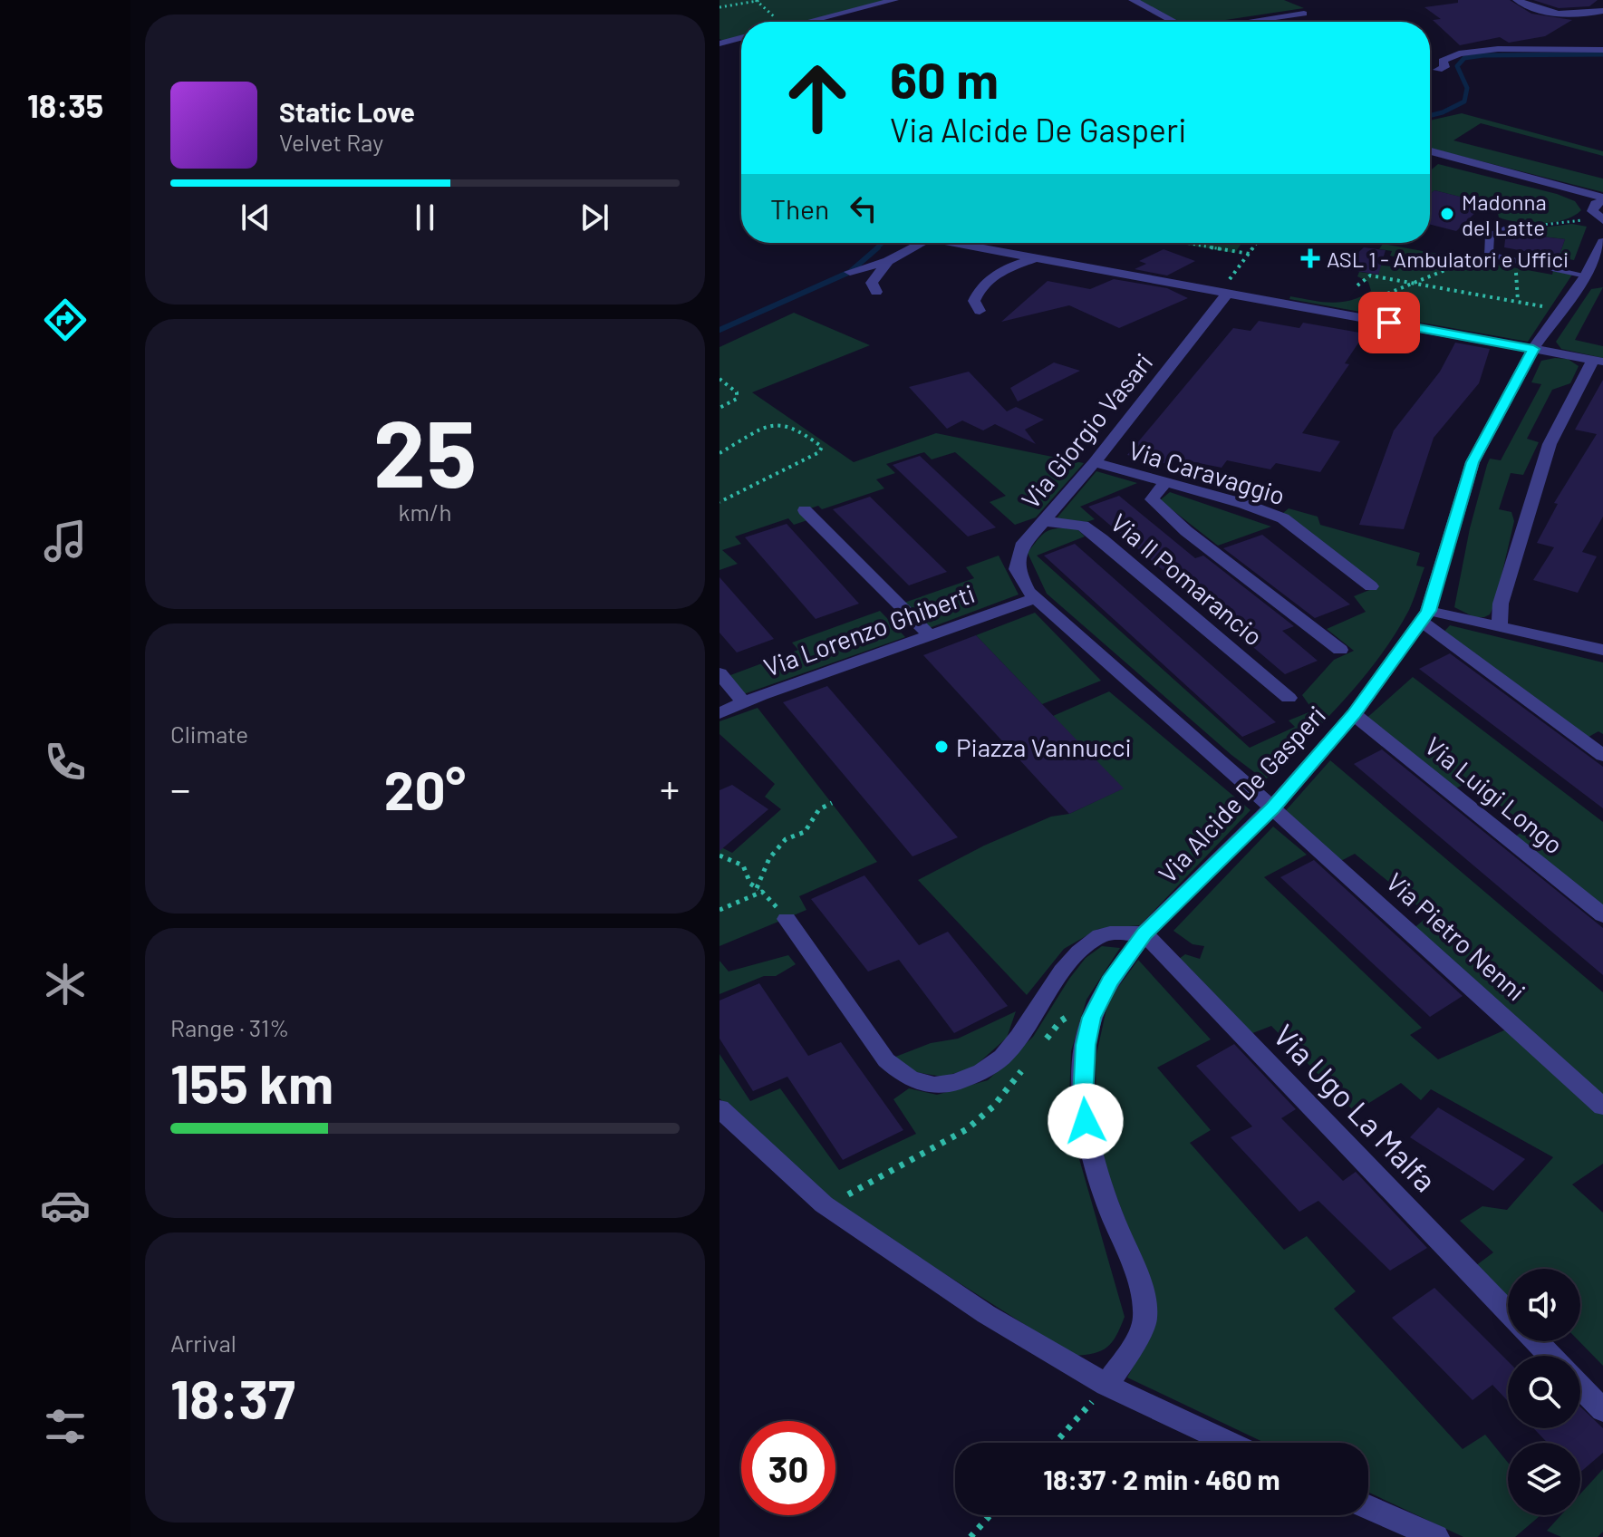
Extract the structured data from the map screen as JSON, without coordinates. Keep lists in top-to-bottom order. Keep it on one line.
{"streets":{"street":["Via Giorgio Vasari","Via Caravaggio","Via Il Pomarancio","Via Lorenzo Ghiberti","Via Alcide De Gasperi","Via Luigi Longo","Via Pietro Nenni","Via Ugo La Malfa"]},"crossings":[["Via Giorgio Vasari","Via Caravaggio"],["Via Giorgio Vasari","Via Il Pomarancio"],["Via Giorgio Vasari","Via Lorenzo Ghiberti"],["Via Giorgio Vasari","Via Alcide De Gasperi"],["Via Giorgio Vasari","Via Pietro Nenni"],["Via Alcide De Gasperi","Via Luigi Longo"],["Via Alcide De Gasperi","Via Pietro Nenni"],["Via Alcide De Gasperi","Via Ugo La Malfa"]],"places":{"other":["Madonna del Latte","Piazza Vannucci"],"health":["ASL 1 - Ambulatori e Uffici"]},"page":{"tabs":"18:35","turn":["60 m","Via Alcide De Gasperi"],"song":["Static Love","Velvet Ray"],"then":"Then","tile":[["25","km/h"],"Climate",["Range · 31%","155 km"],["Arrival","18:37"]],"heat":["−","20°","+"],"limit":"30","trip":"18:37 · 2 min · 460 m"}}
